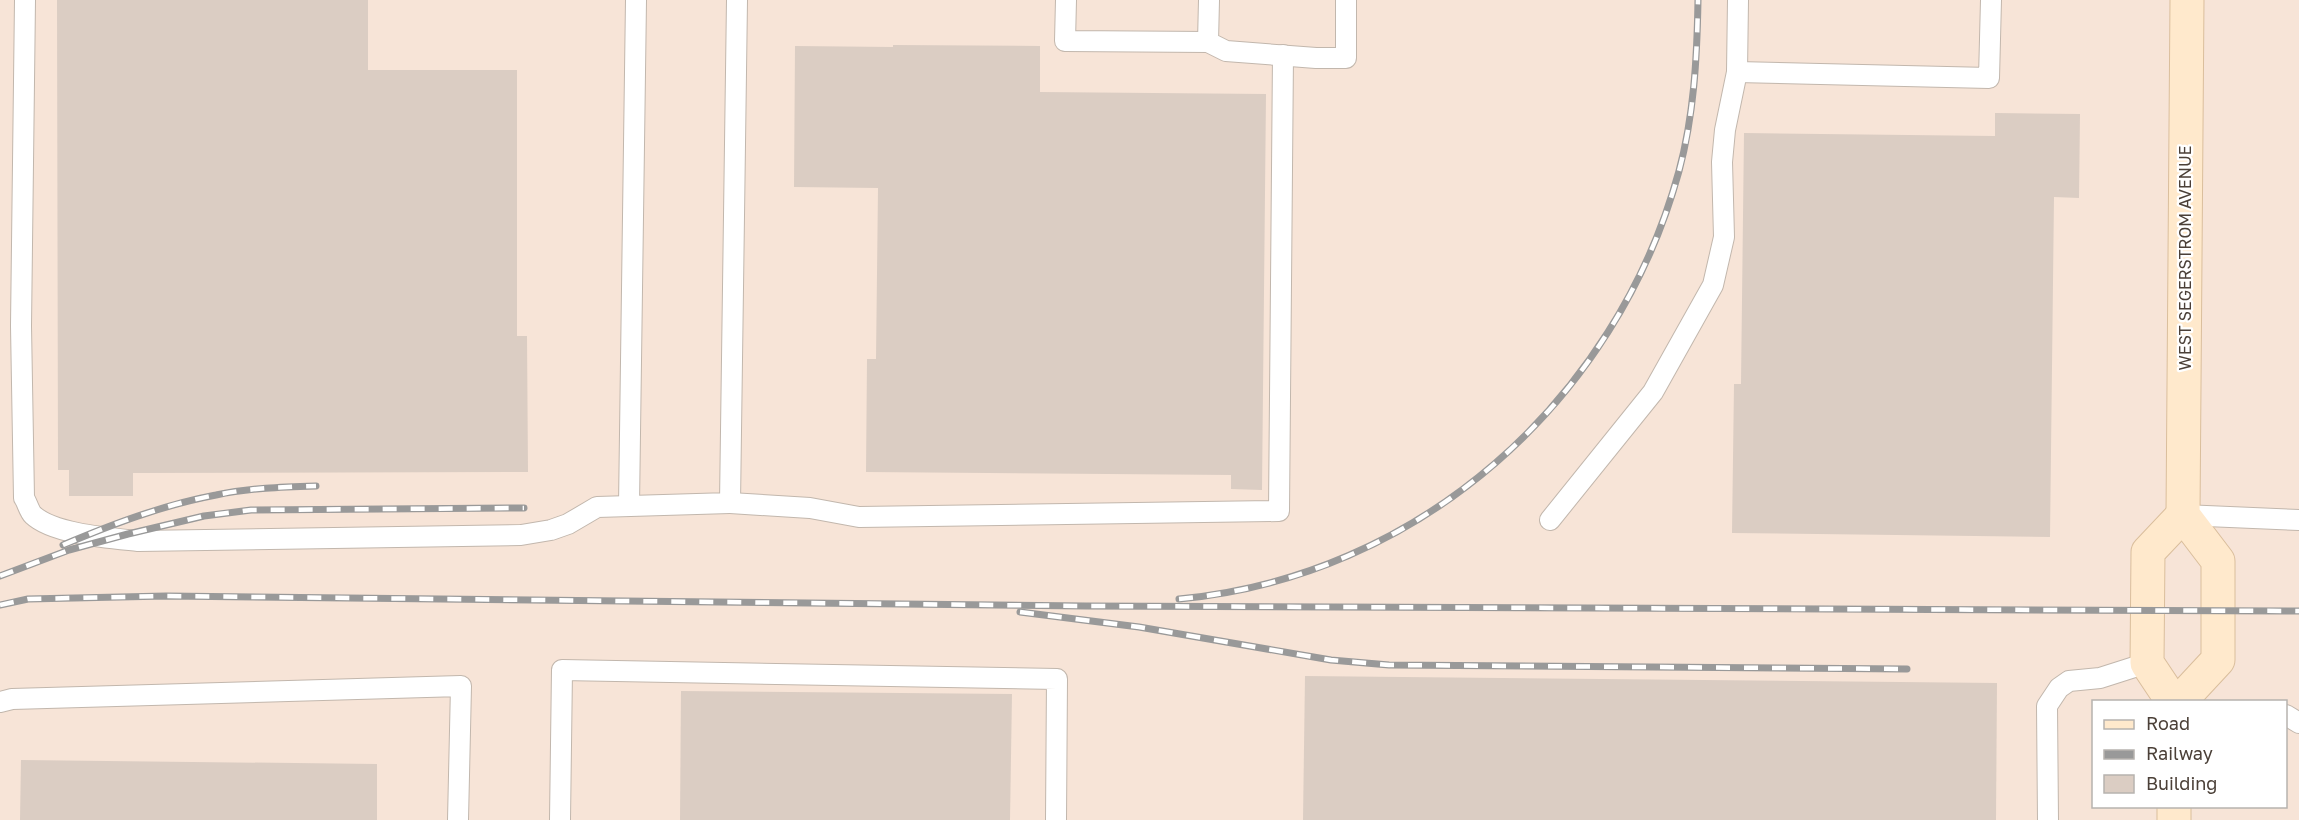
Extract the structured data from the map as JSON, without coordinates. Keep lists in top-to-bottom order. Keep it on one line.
{"streets":{"main road":["WEST SEGERSTROM AVENUE"]},"legend":["Road","Railway","Building"]}
